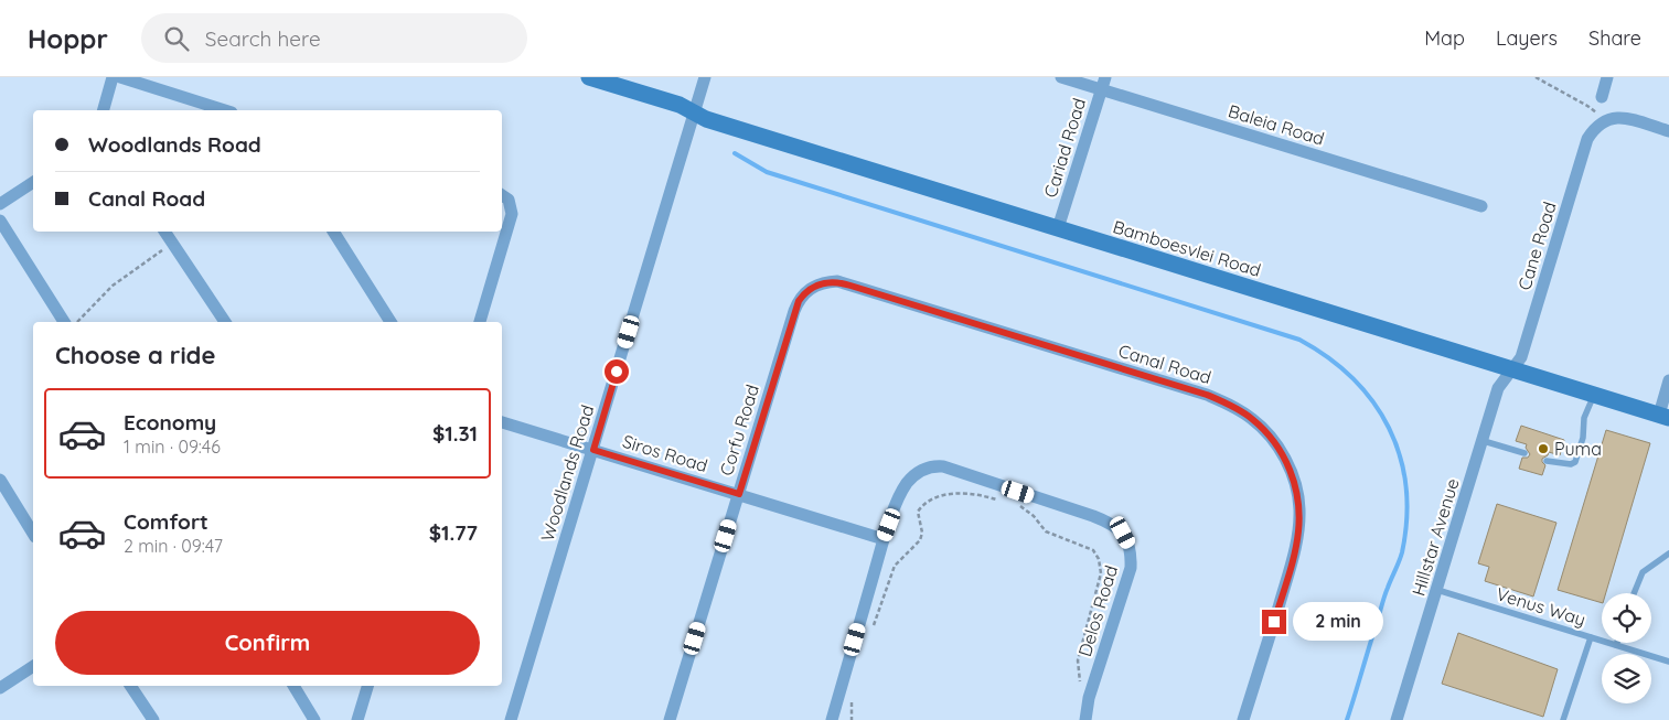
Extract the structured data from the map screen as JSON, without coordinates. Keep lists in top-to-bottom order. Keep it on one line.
{"streets":{"street":["Baleia Road","Cariad Road","Cane Road","Bamboesvlei Road","Canal Road","Corfu Road","Siros Road","Woodlands Road","Hillstar Avenue","Delos Road"],"lane":["Venus Way"]},"crossings":[["Baleia Road","Cariad Road"],["Cariad Road","Bamboesvlei Road"],["Cane Road","Bamboesvlei Road"],["Cane Road","Hillstar Avenue"],["Bamboesvlei Road","Woodlands Road"],["Bamboesvlei Road","Hillstar Avenue"],["Canal Road","Corfu Road"],["Corfu Road","Siros Road"],["Siros Road","Woodlands Road"],["Siros Road","Delos Road"],["Hillstar Avenue","Venus Way"]],"places":["Puma"],"page":{"header":"Hoppr","search":"Search here","nav":["Map","Layers","Share"],"banner":["Woodlands Road","Canal Road"],"heading":"Choose a ride","list":[{"name":"Economy","note":"1 min · 09:46","value":"$1.31"},{"name":"Comfort","note":"2 min · 09:47","value":"$1.77"}],"buttons":"Confirm","bubble":"2 min"}}
